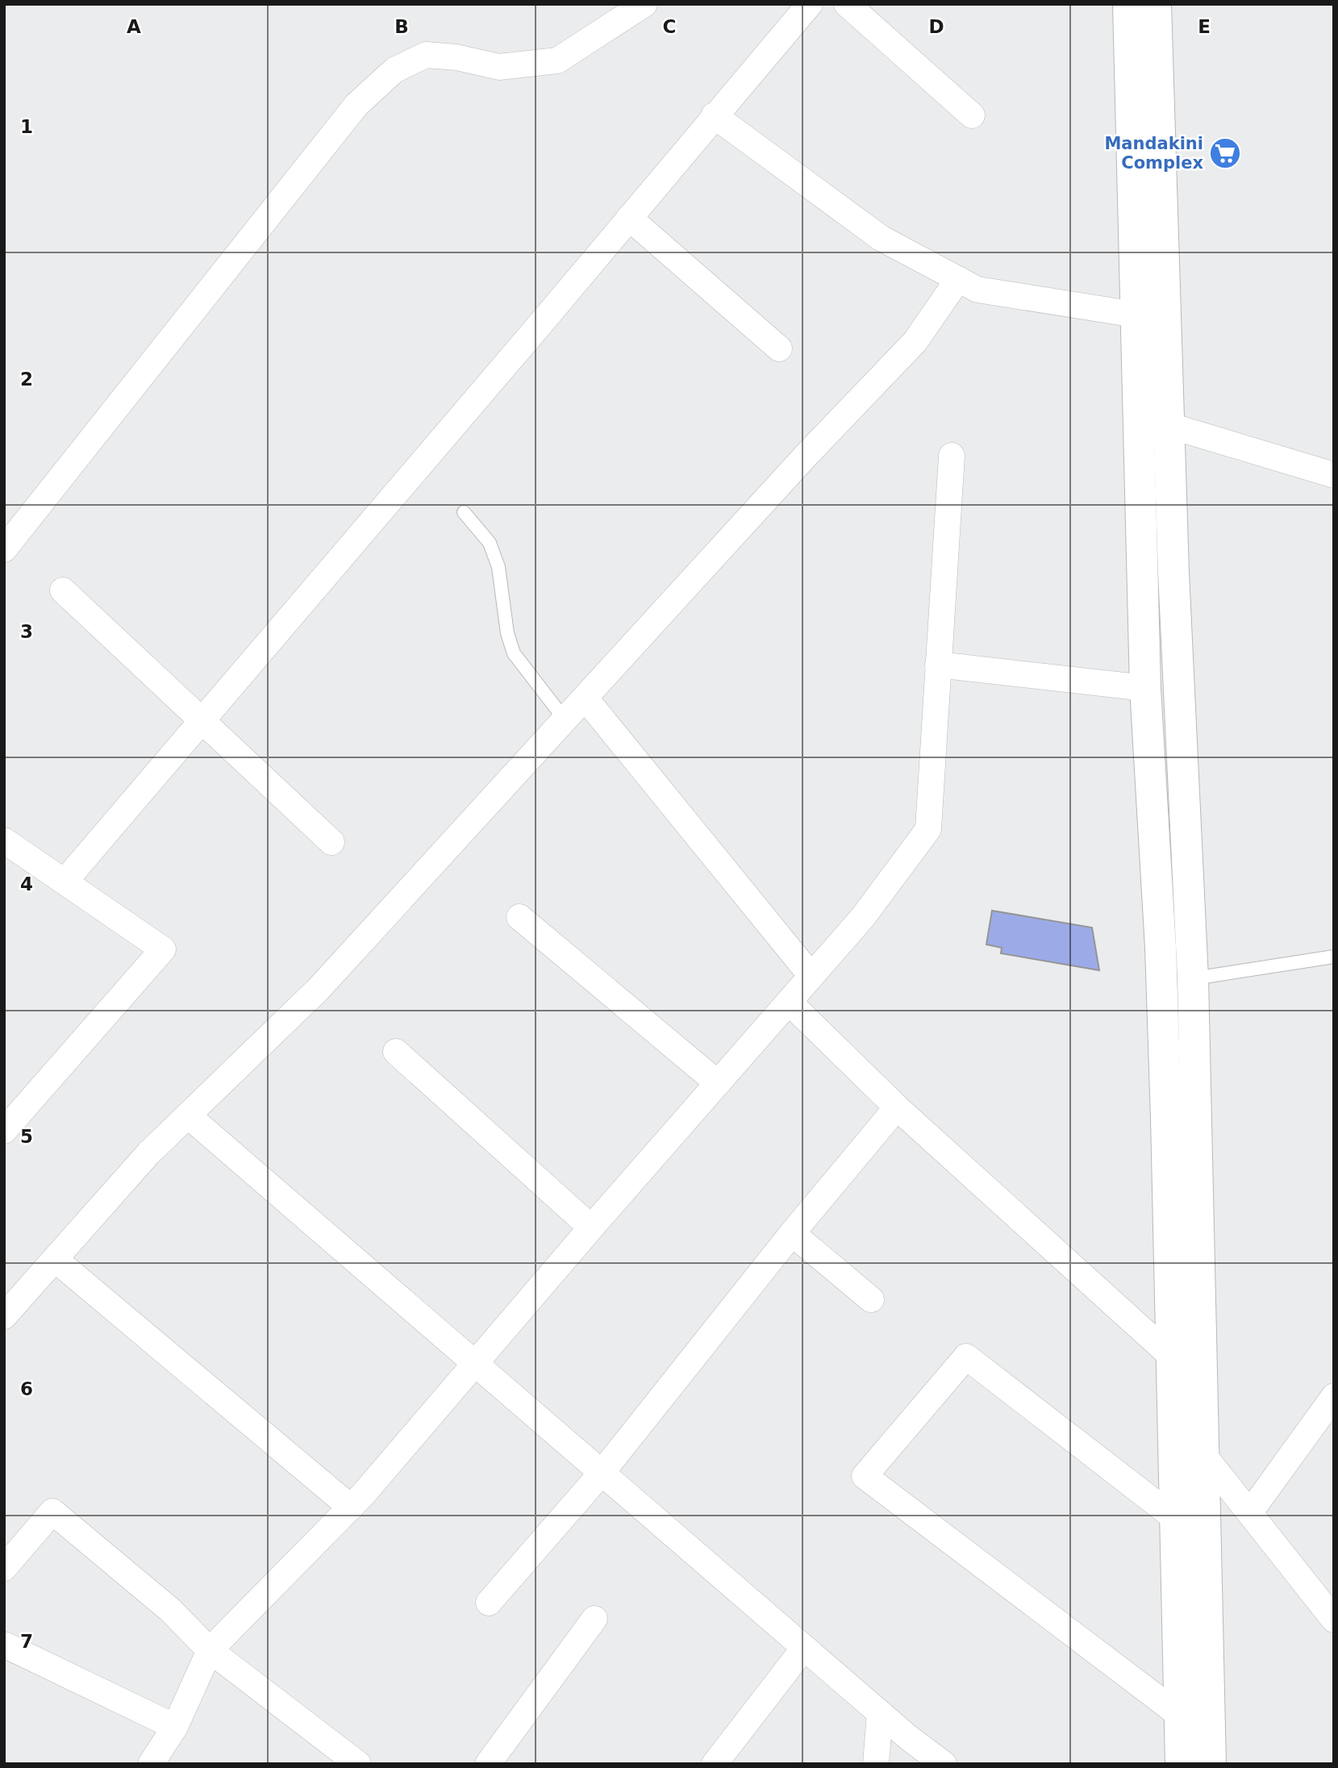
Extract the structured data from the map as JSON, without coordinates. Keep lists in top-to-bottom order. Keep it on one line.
{"places":{"supermarket":["Mandakini Complex"]},"grid":{"columns":["A","B","C","D","E"],"rows":["1","2","3","4","5","6","7"]}}
